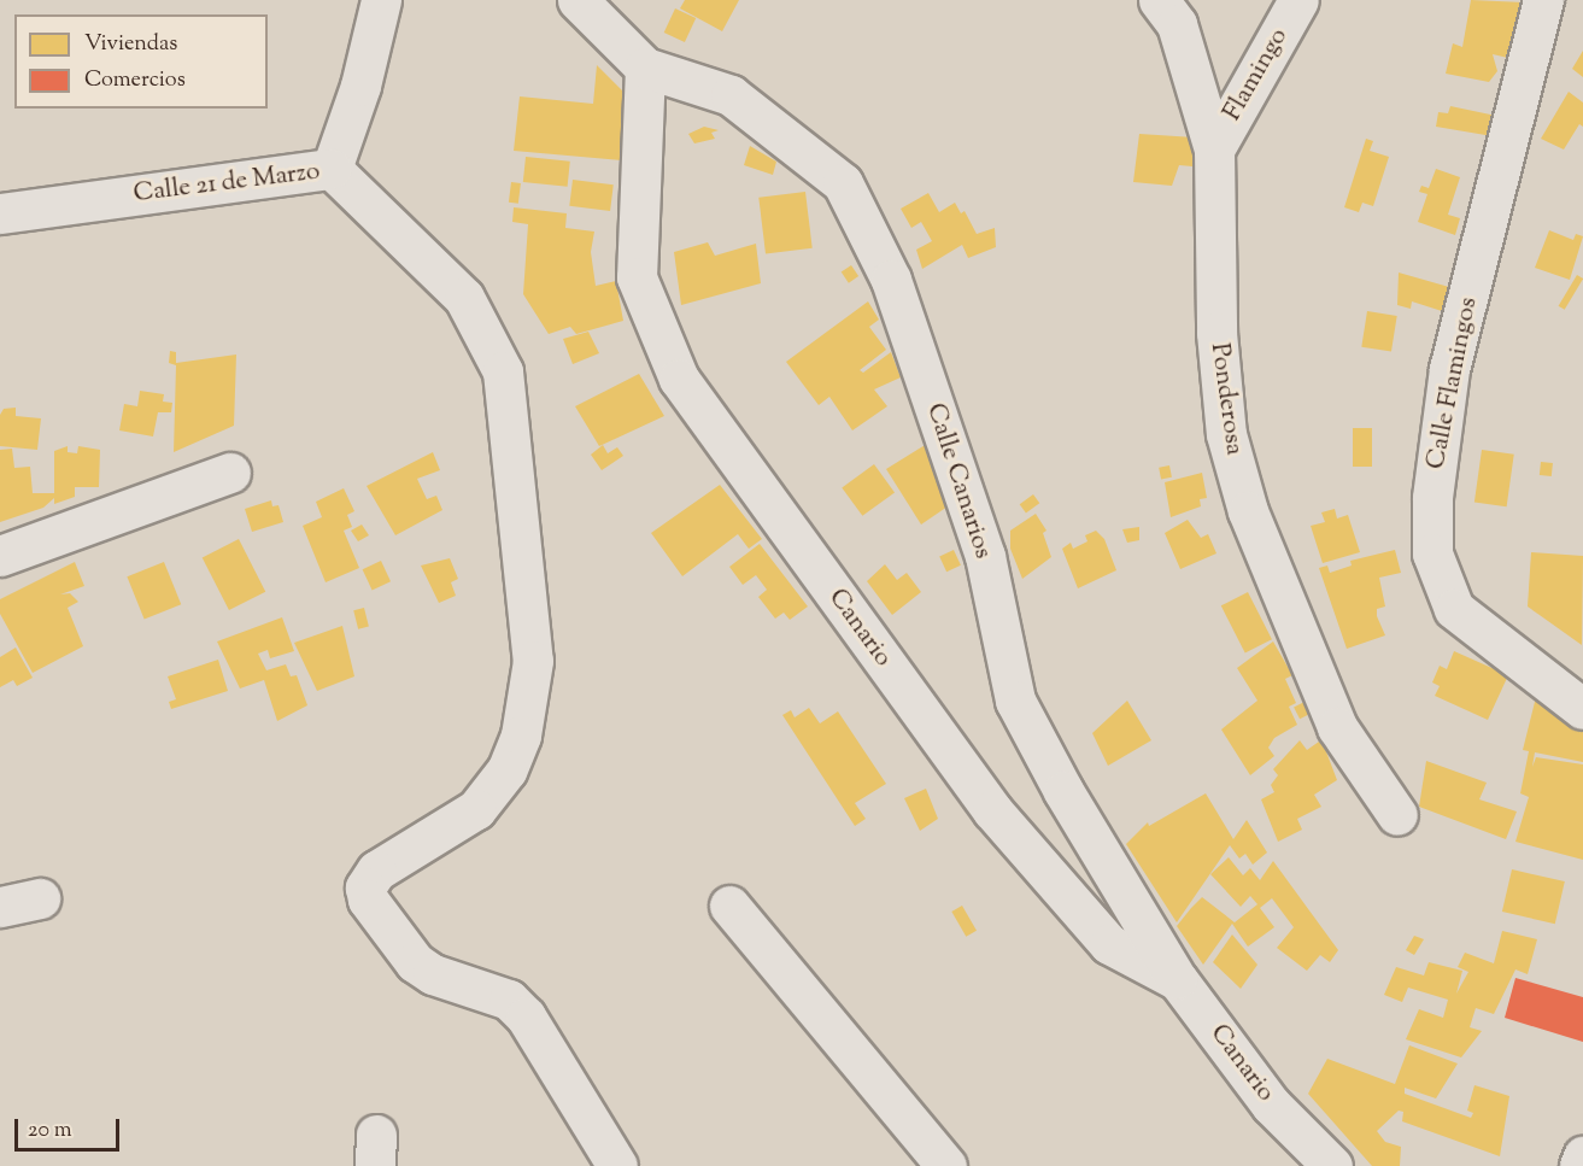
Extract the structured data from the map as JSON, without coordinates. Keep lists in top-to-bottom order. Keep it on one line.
{"streets":{"street":["Flamingo","Calle 21 de Marzo","Calle Flamingos","Ponderosa","Calle Canarios","Canario"]},"crossings":[["Flamingo","Ponderosa"],["Calle Canarios","Canario"]],"legend":["Viviendas","Comercios"],"scale_bar":"20 m"}
